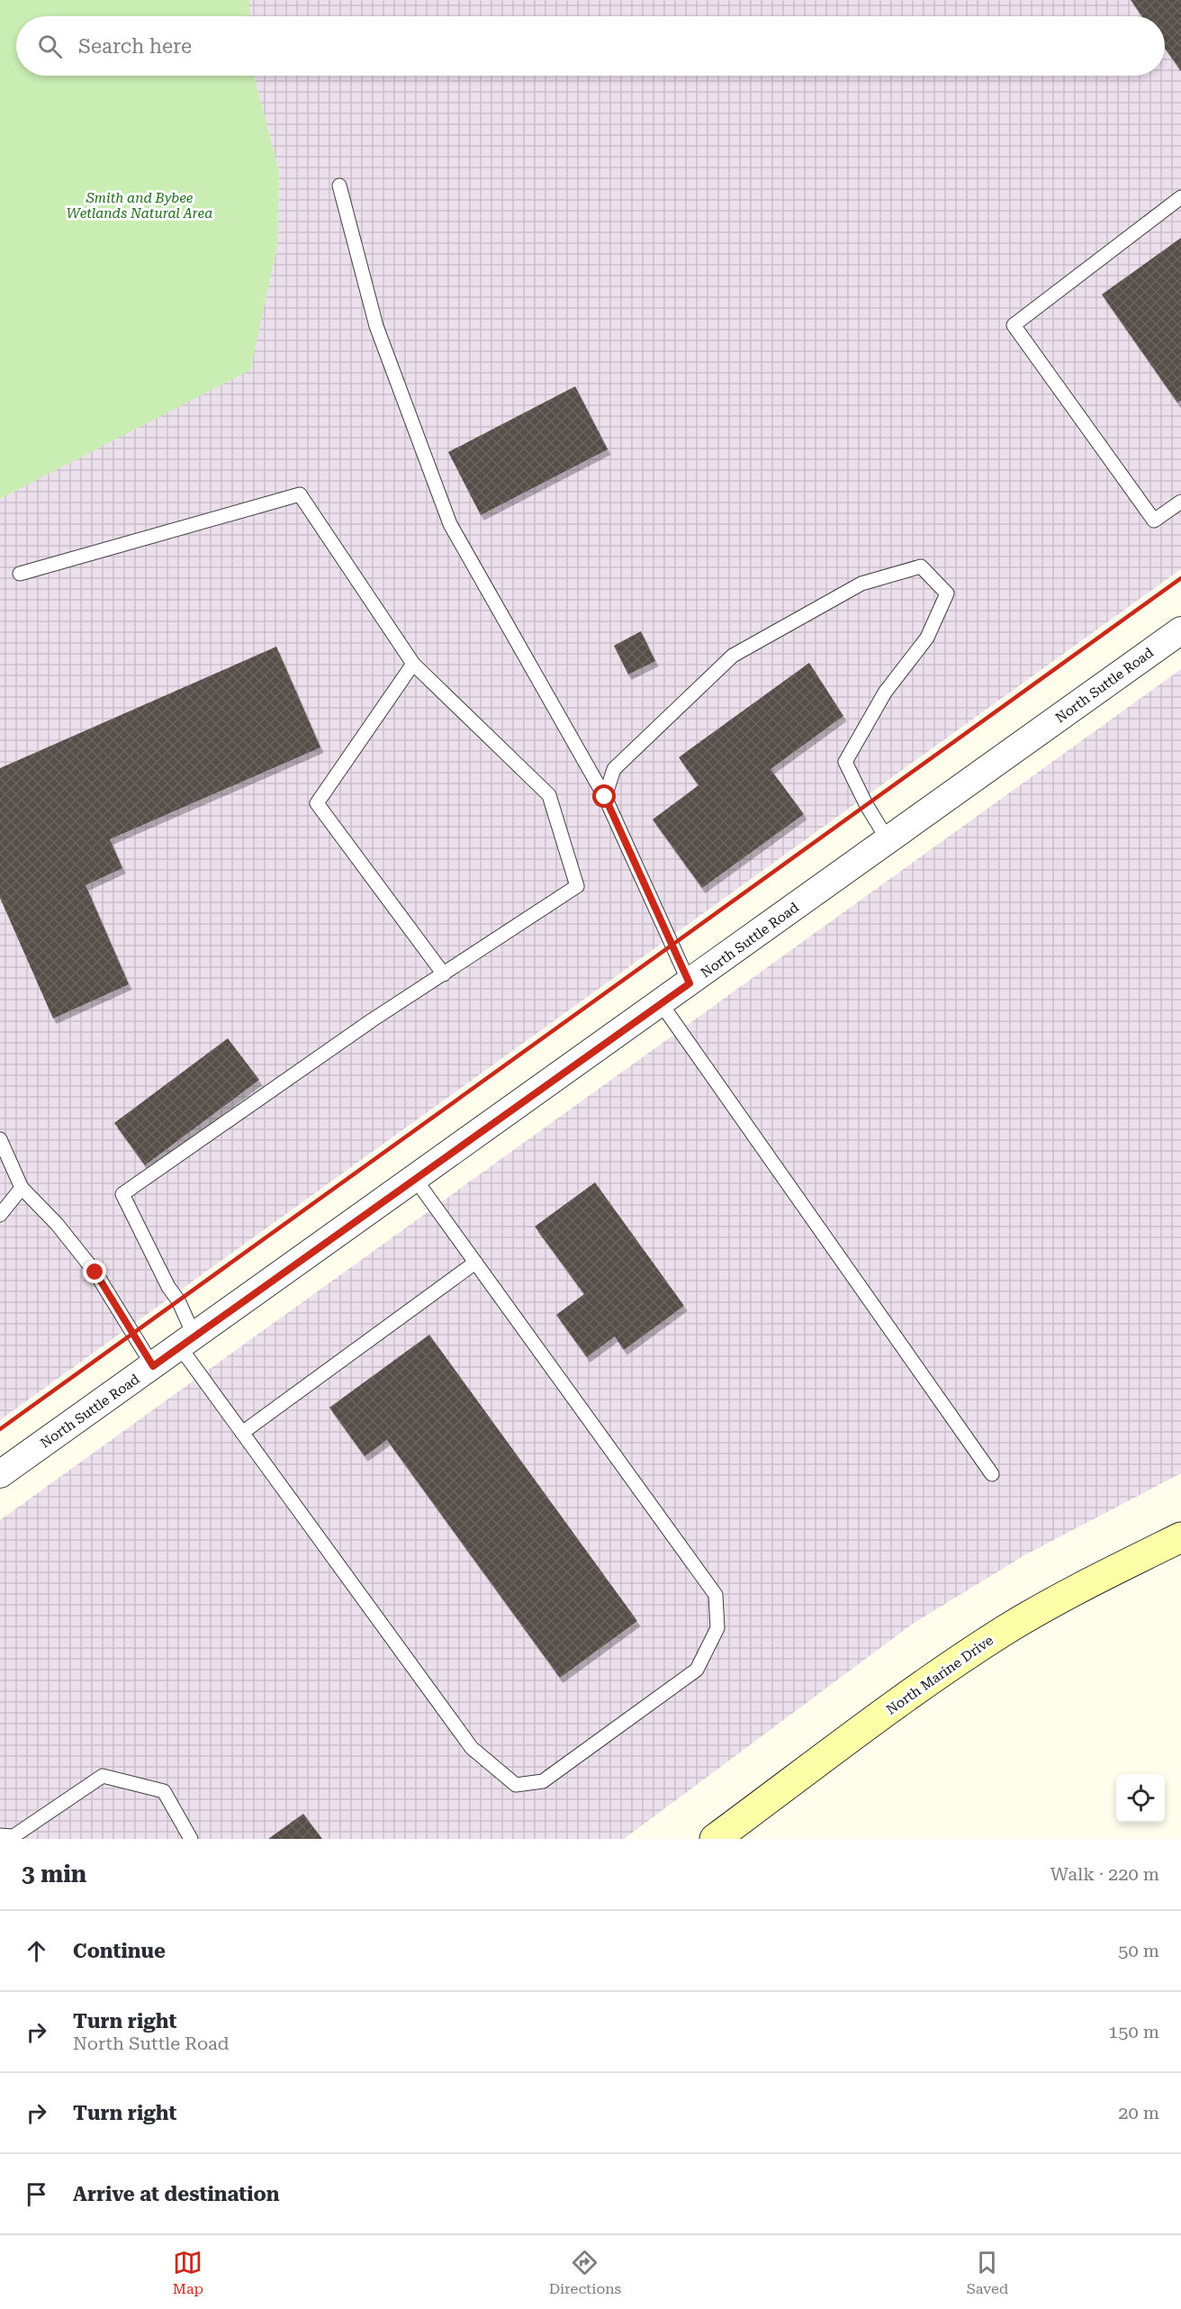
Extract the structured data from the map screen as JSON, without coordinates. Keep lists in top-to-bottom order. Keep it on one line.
{"streets":{"main road":["North Marine Drive"],"street":["North Suttle Road"]},"parks":["Smith and Bybee Wetlands Natural Area"],"page":{"search":"Search here","heading":["3 min","Walk · 220 m"],"list":[["Continue","50 m"],["Turn right","North Suttle Road","150 m"],["Turn right","20 m"],"Arrive at destination"],"nav":["Map","Directions","Saved"]}}
